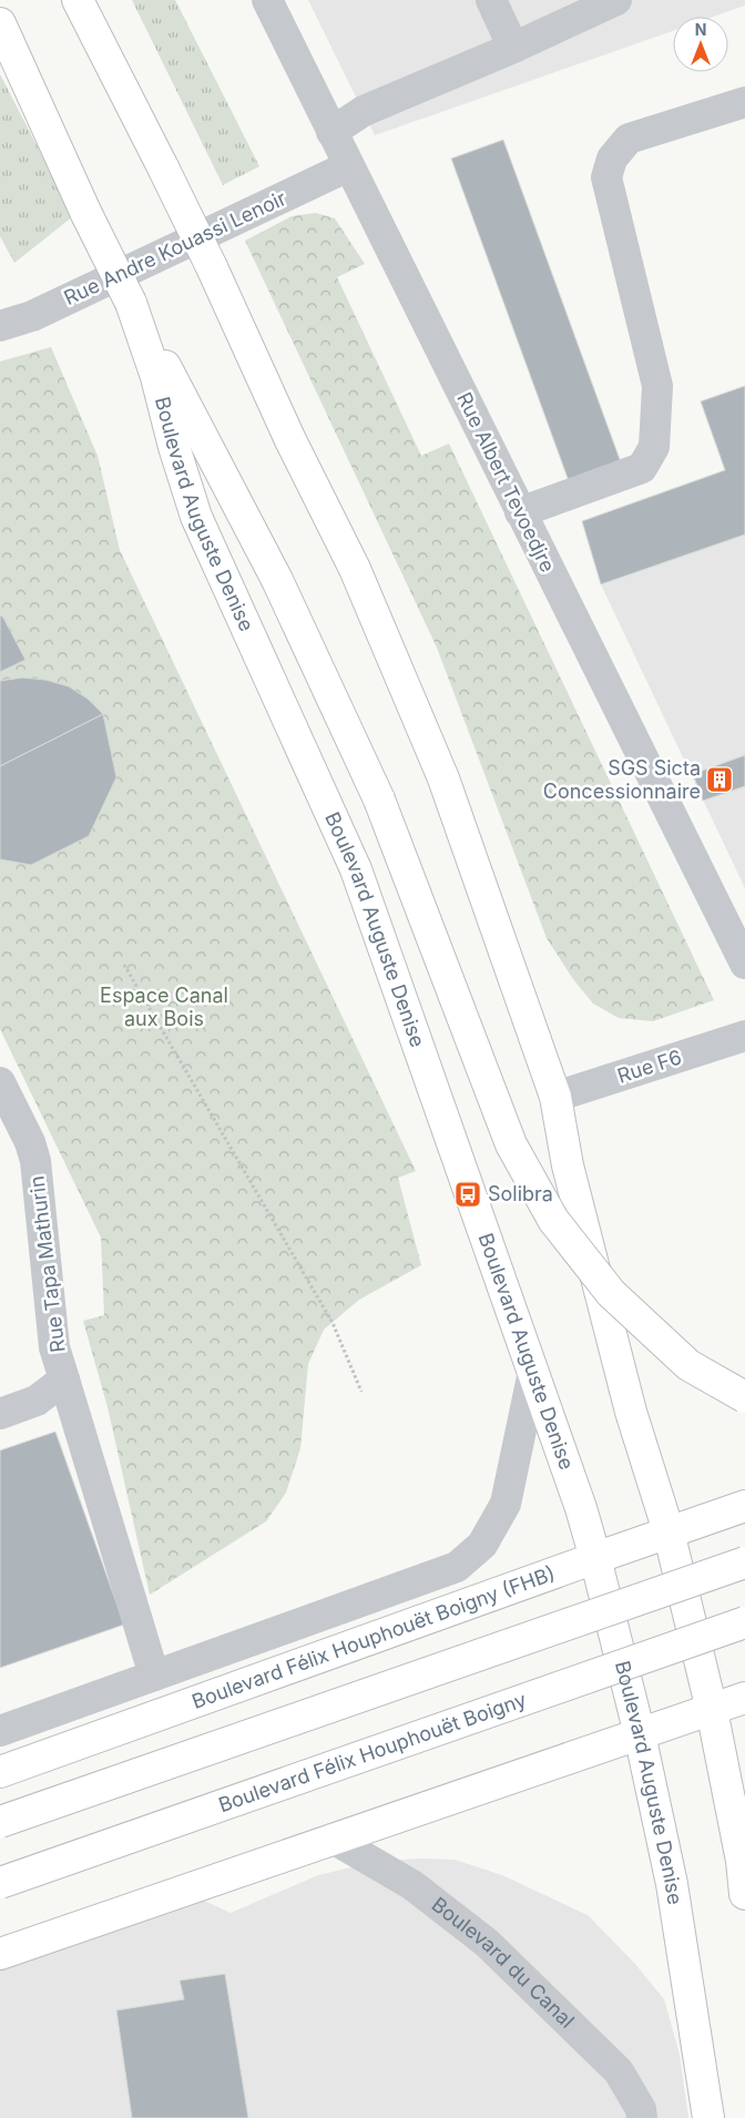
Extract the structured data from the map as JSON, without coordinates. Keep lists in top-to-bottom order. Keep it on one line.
{"streets":{"main road":["Boulevard Auguste Denise","Boulevard Félix Houphouët Boigny (FHB)","Boulevard Félix Houphouët Boigny"],"street":["Rue Andre Kouassi Lenoir","Rue Albert Tevoedjre","Rue F6","Rue Tapa Mathurin","Boulevard du Canal"]},"crossings":[["Rue Andre Kouassi Lenoir","Rue Albert Tevoedjre"],["Boulevard Auguste Denise","Boulevard Félix Houphouët Boigny (FHB)"]],"parks":["Espace Canal aux Bois"],"places":{"building":["SGS Sicta Concessionnaire"],"bus stop":["Solibra"]},"north":"top"}
